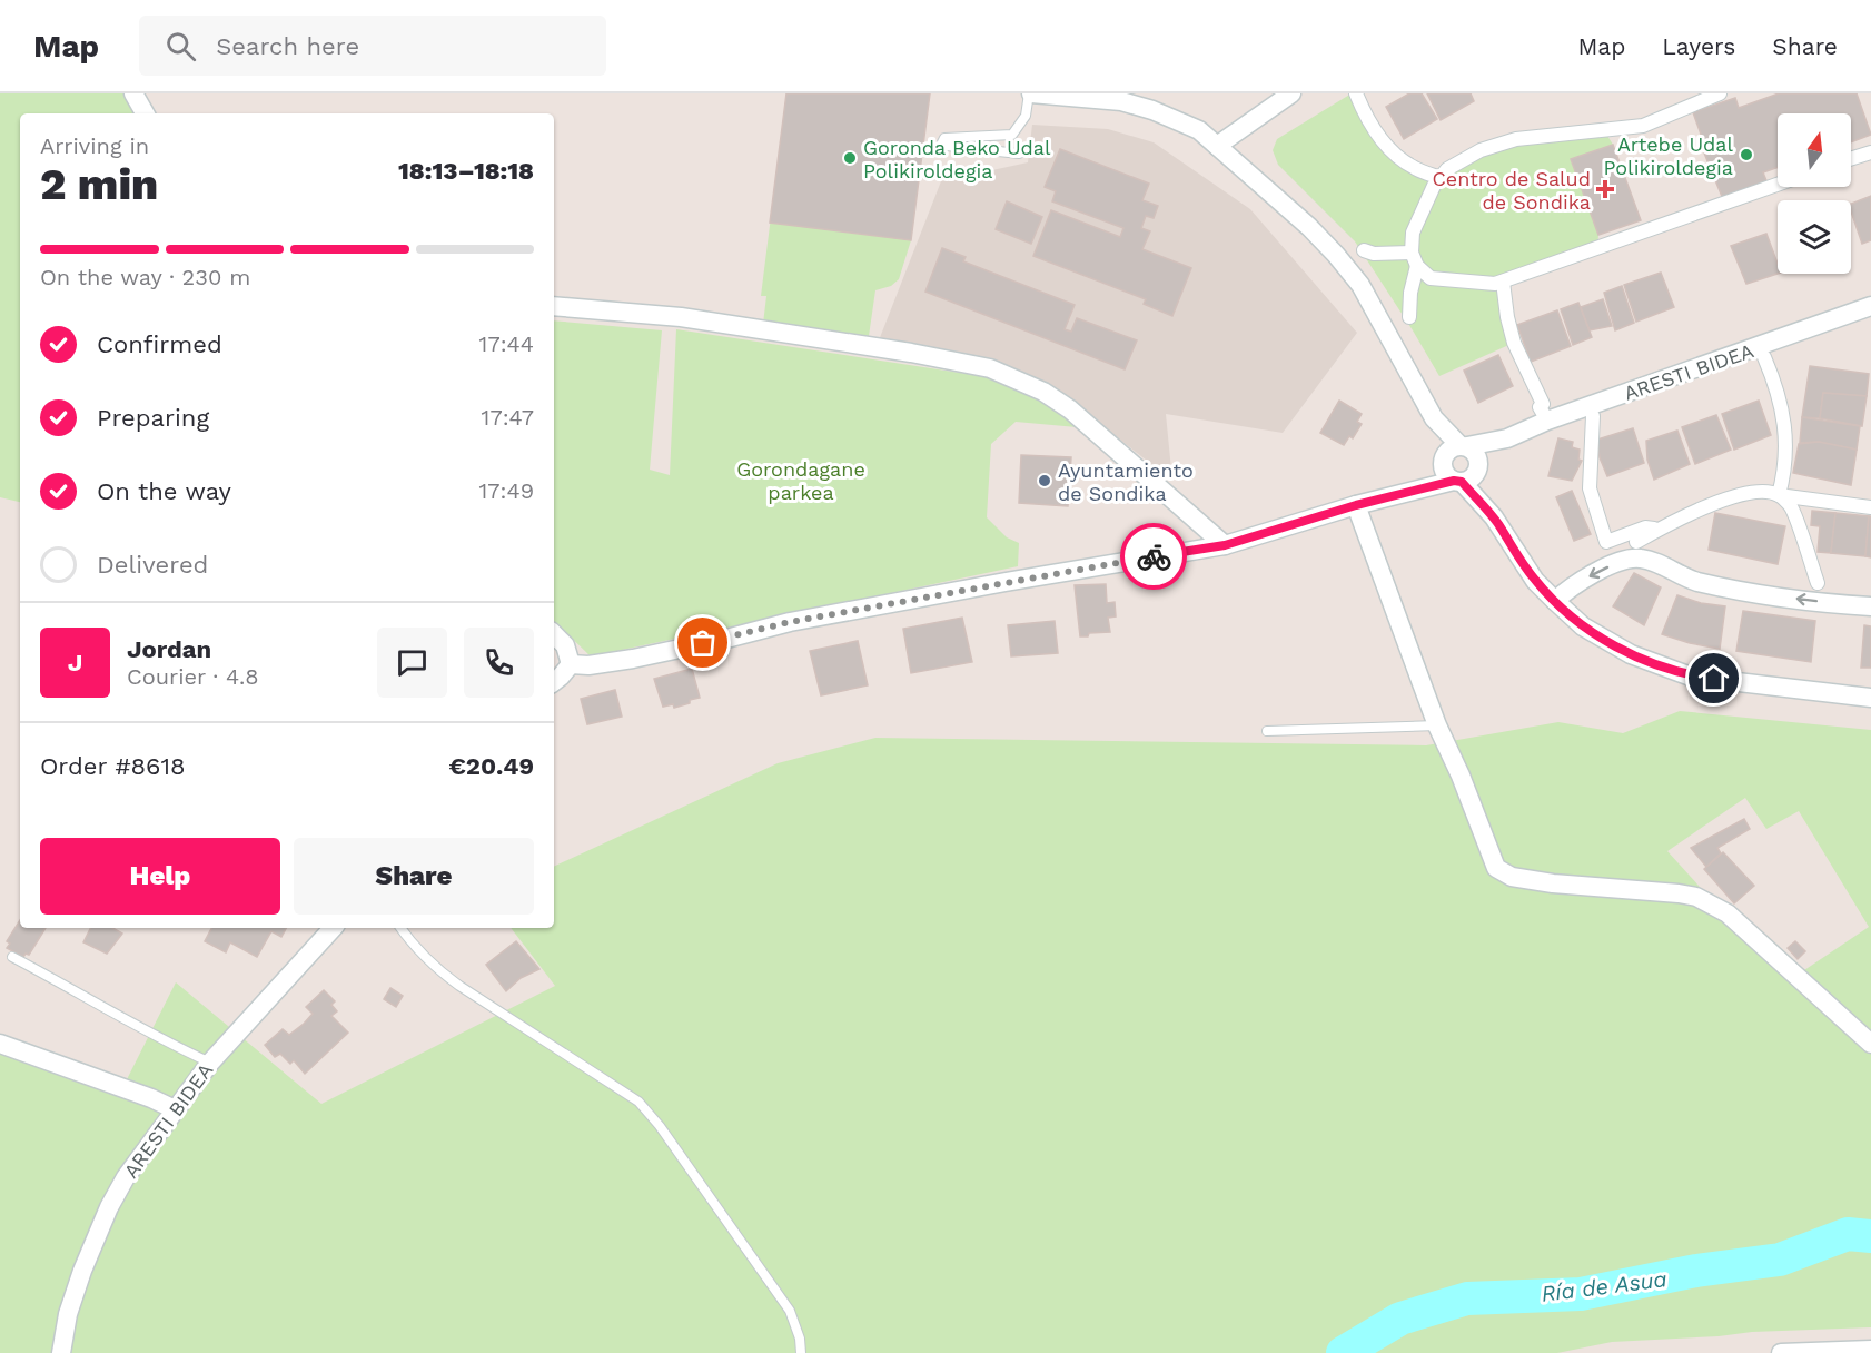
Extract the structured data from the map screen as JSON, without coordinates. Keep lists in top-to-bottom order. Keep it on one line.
{"streets":{"street":["ARESTI BIDEA"]},"water":["Ría de Asua"],"parks":["Gorondagane parkea"],"places":{"other":["Artebe Udal Polikiroldegia","Goronda Beko Udal Polikiroldegia","Ayuntamiento de Sondika"],"health":["Centro de Salud de Sondika"]},"north":"top","page":{"header":"Map","search":"Search here","nav":["Map","Layers","Share"],"heading":["2 min","Arriving in","18:13–18:18"],"panel":["Jordan","Courier · 4.8","Order #8618","€20.49"],"bar":"On the way · 230 m","list":[["Confirmed","17:44"],["Preparing","17:47"],["On the way","17:49"],"Delivered"],"round":"J","buttons":["Help","Share"]}}
